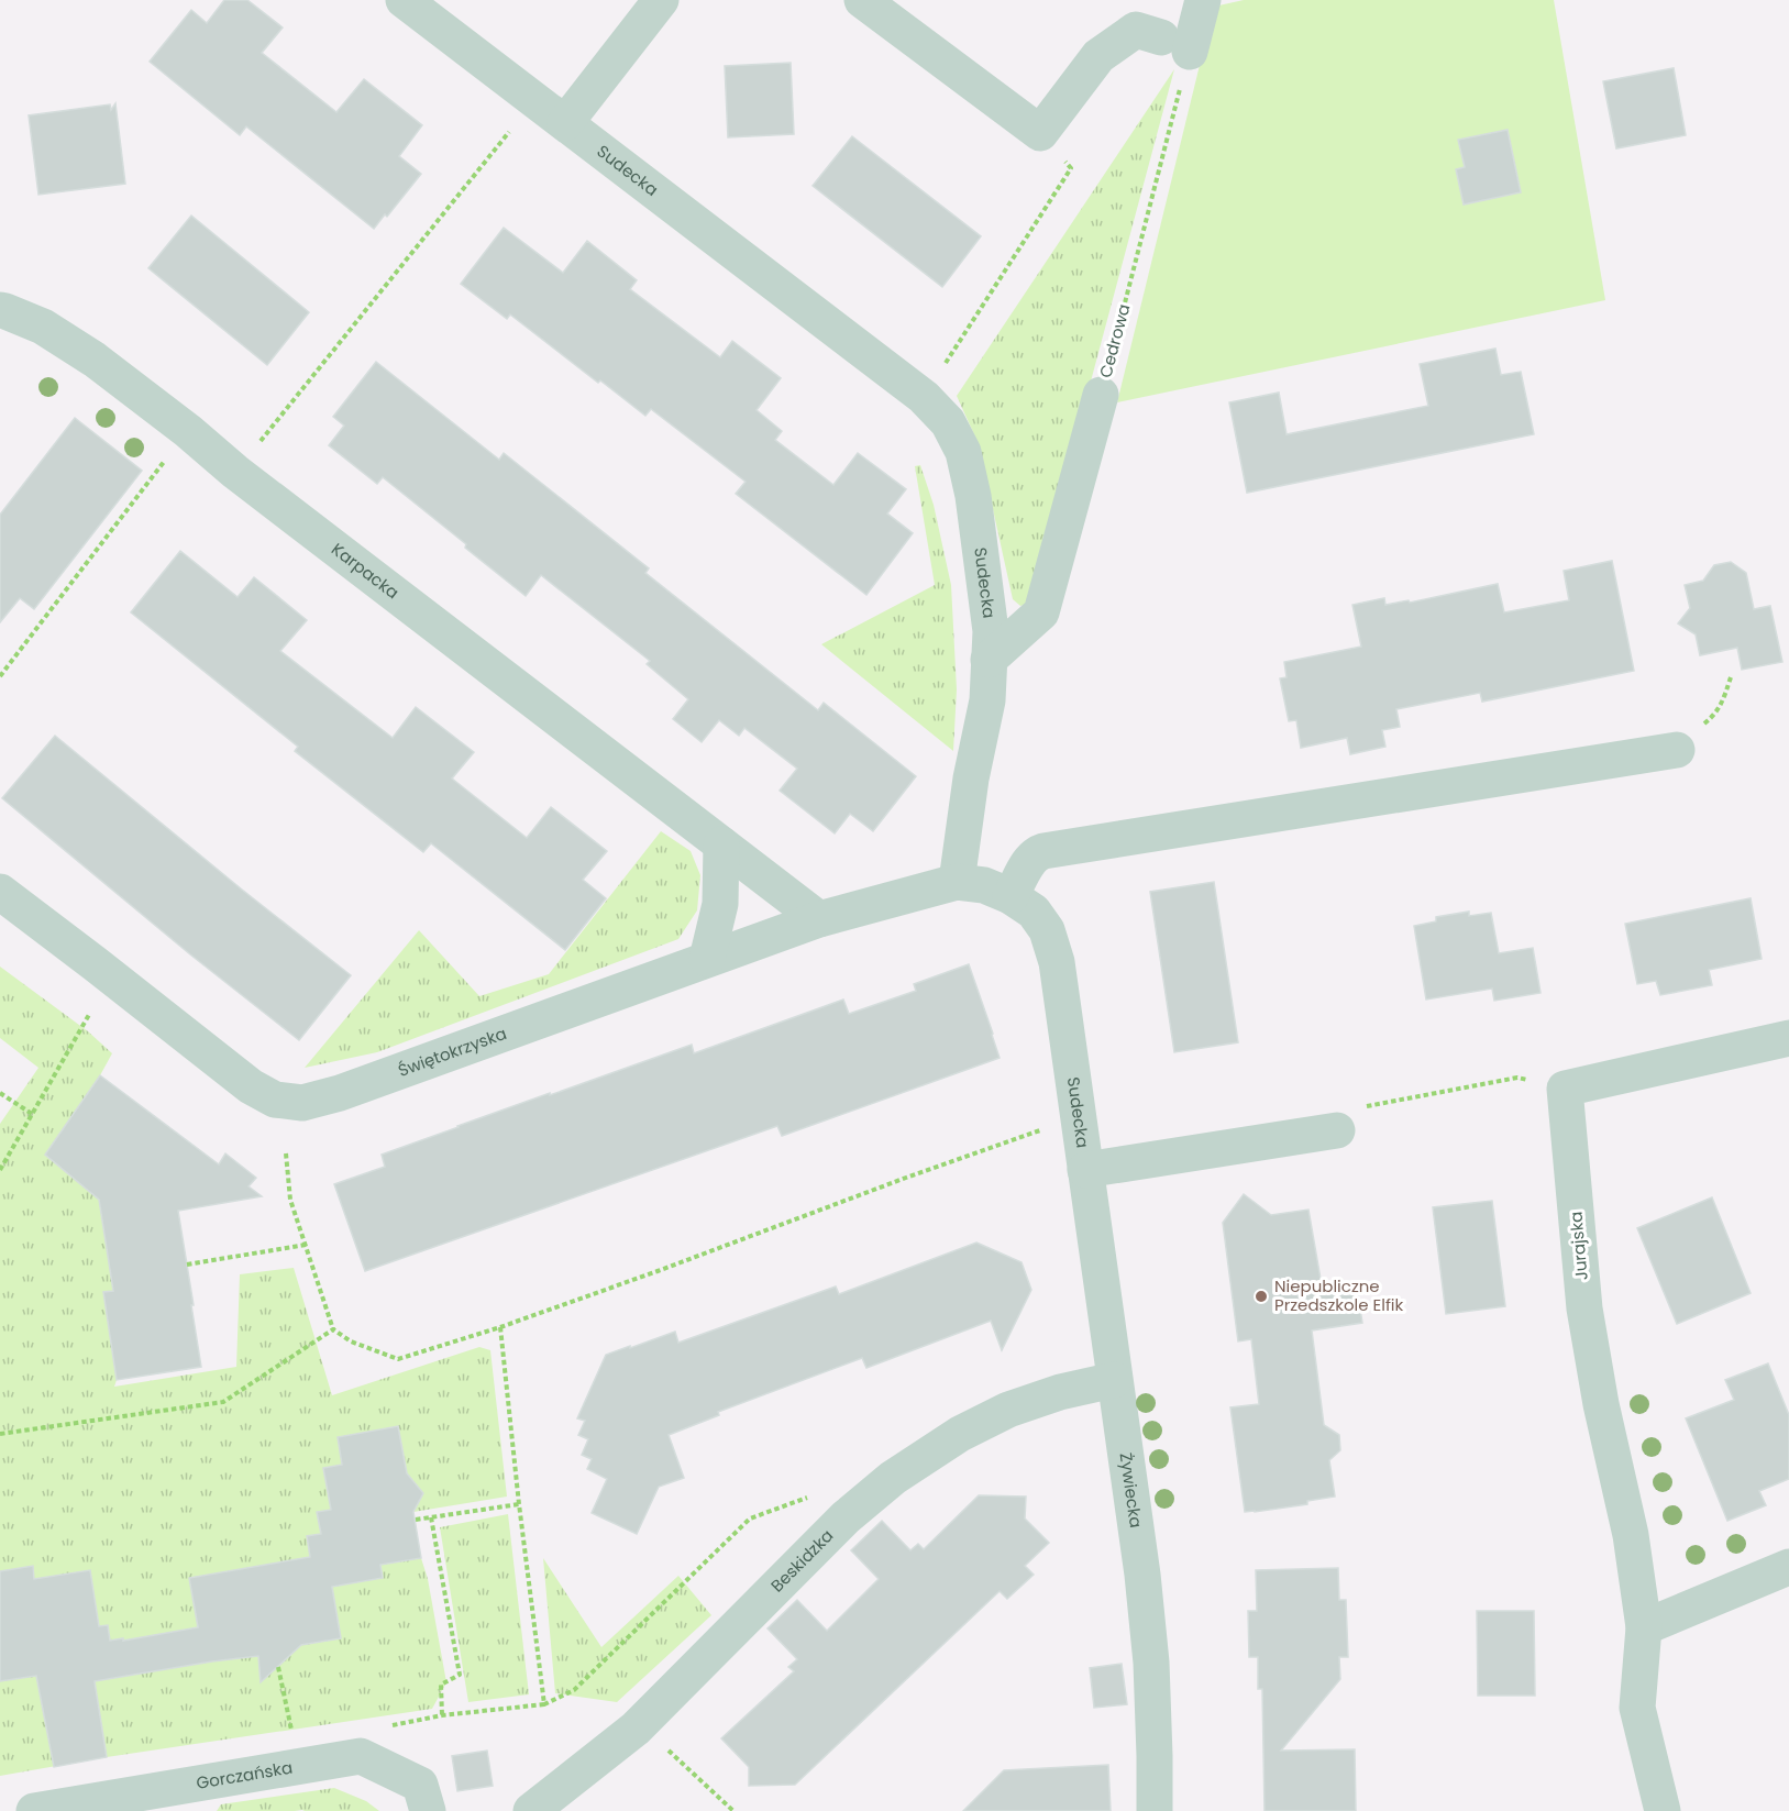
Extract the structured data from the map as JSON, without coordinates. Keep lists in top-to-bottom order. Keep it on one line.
{"streets":{"street":["Sudecka","Cedrowa","Karpacka","Świętokrzyska","Jurajska","Żywiecka","Beskidzka","Gorczańska"]},"crossings":[["Sudecka","Cedrowa"],["Sudecka","Świętokrzyska"],["Sudecka","Żywiecka"],["Karpacka","Świętokrzyska"],["Żywiecka","Beskidzka"]],"places":["Niepubliczne Przedszkole Elfik"]}
